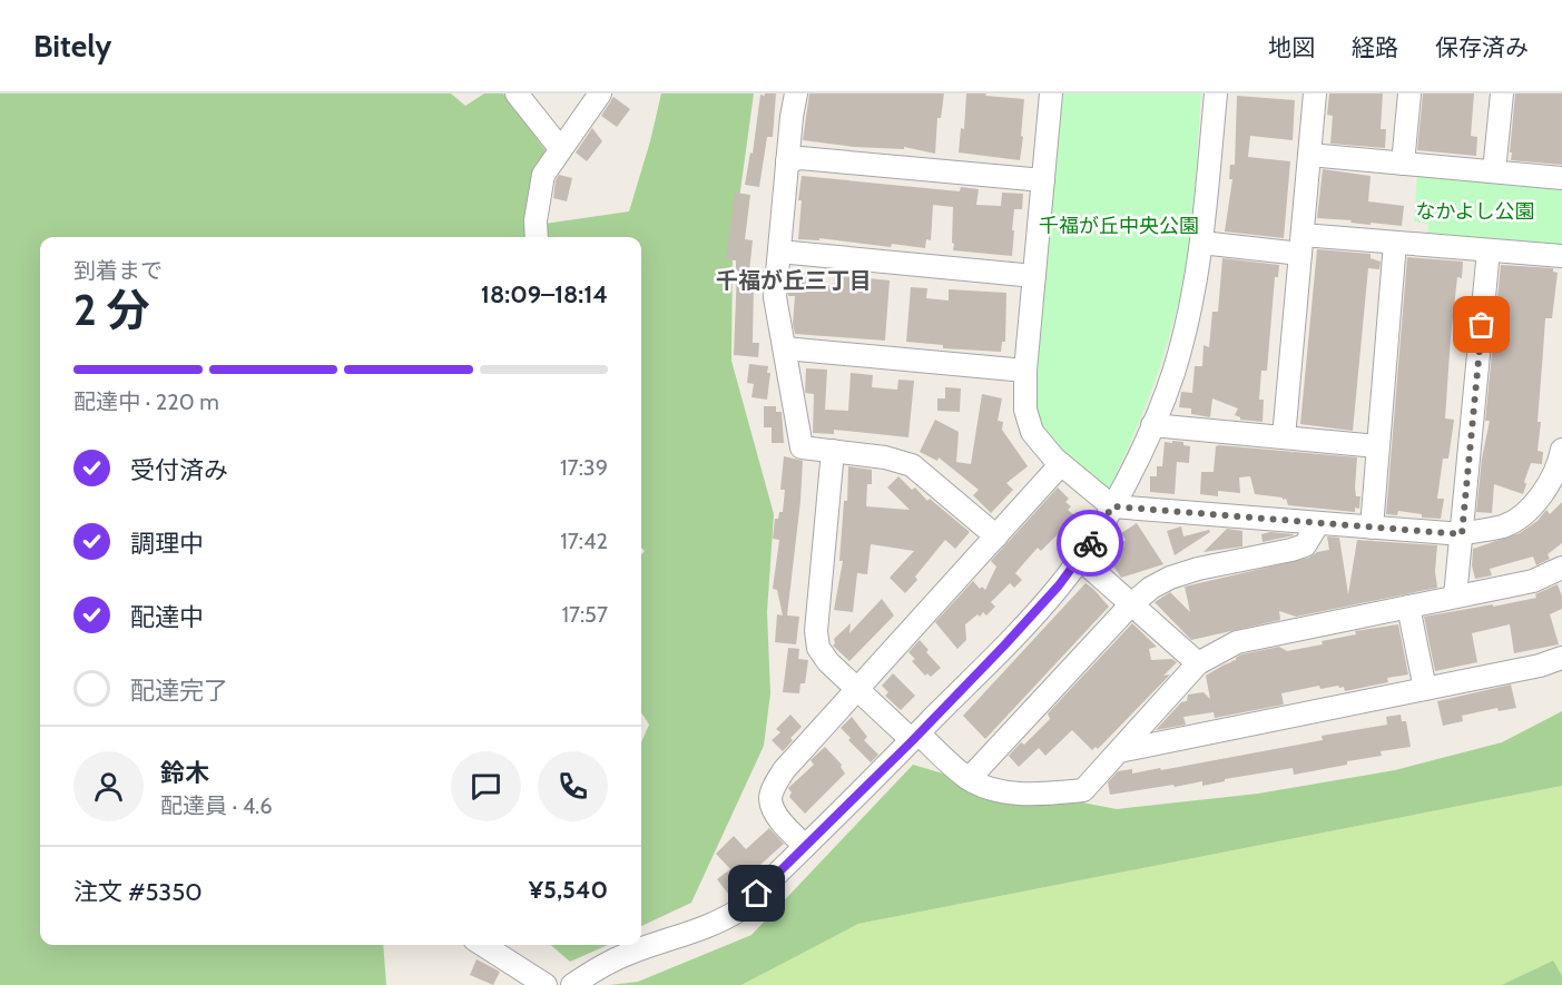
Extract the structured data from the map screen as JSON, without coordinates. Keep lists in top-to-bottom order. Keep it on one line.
{"districts":["千福が丘三丁目"],"parks":["なかよし公園","千福が丘中央公園"],"page":{"header":"Bitely","nav":["地図","経路","保存済み"],"heading":["2 分","到着まで","18:09–18:14"],"panel":["鈴木","配達員 · 4.6","注文 #5350","¥5,540"],"bar":"配達中 · 220 m","list":[["受付済み","17:39"],["調理中","17:42"],["配達中","17:57"],"配達完了"]}}
